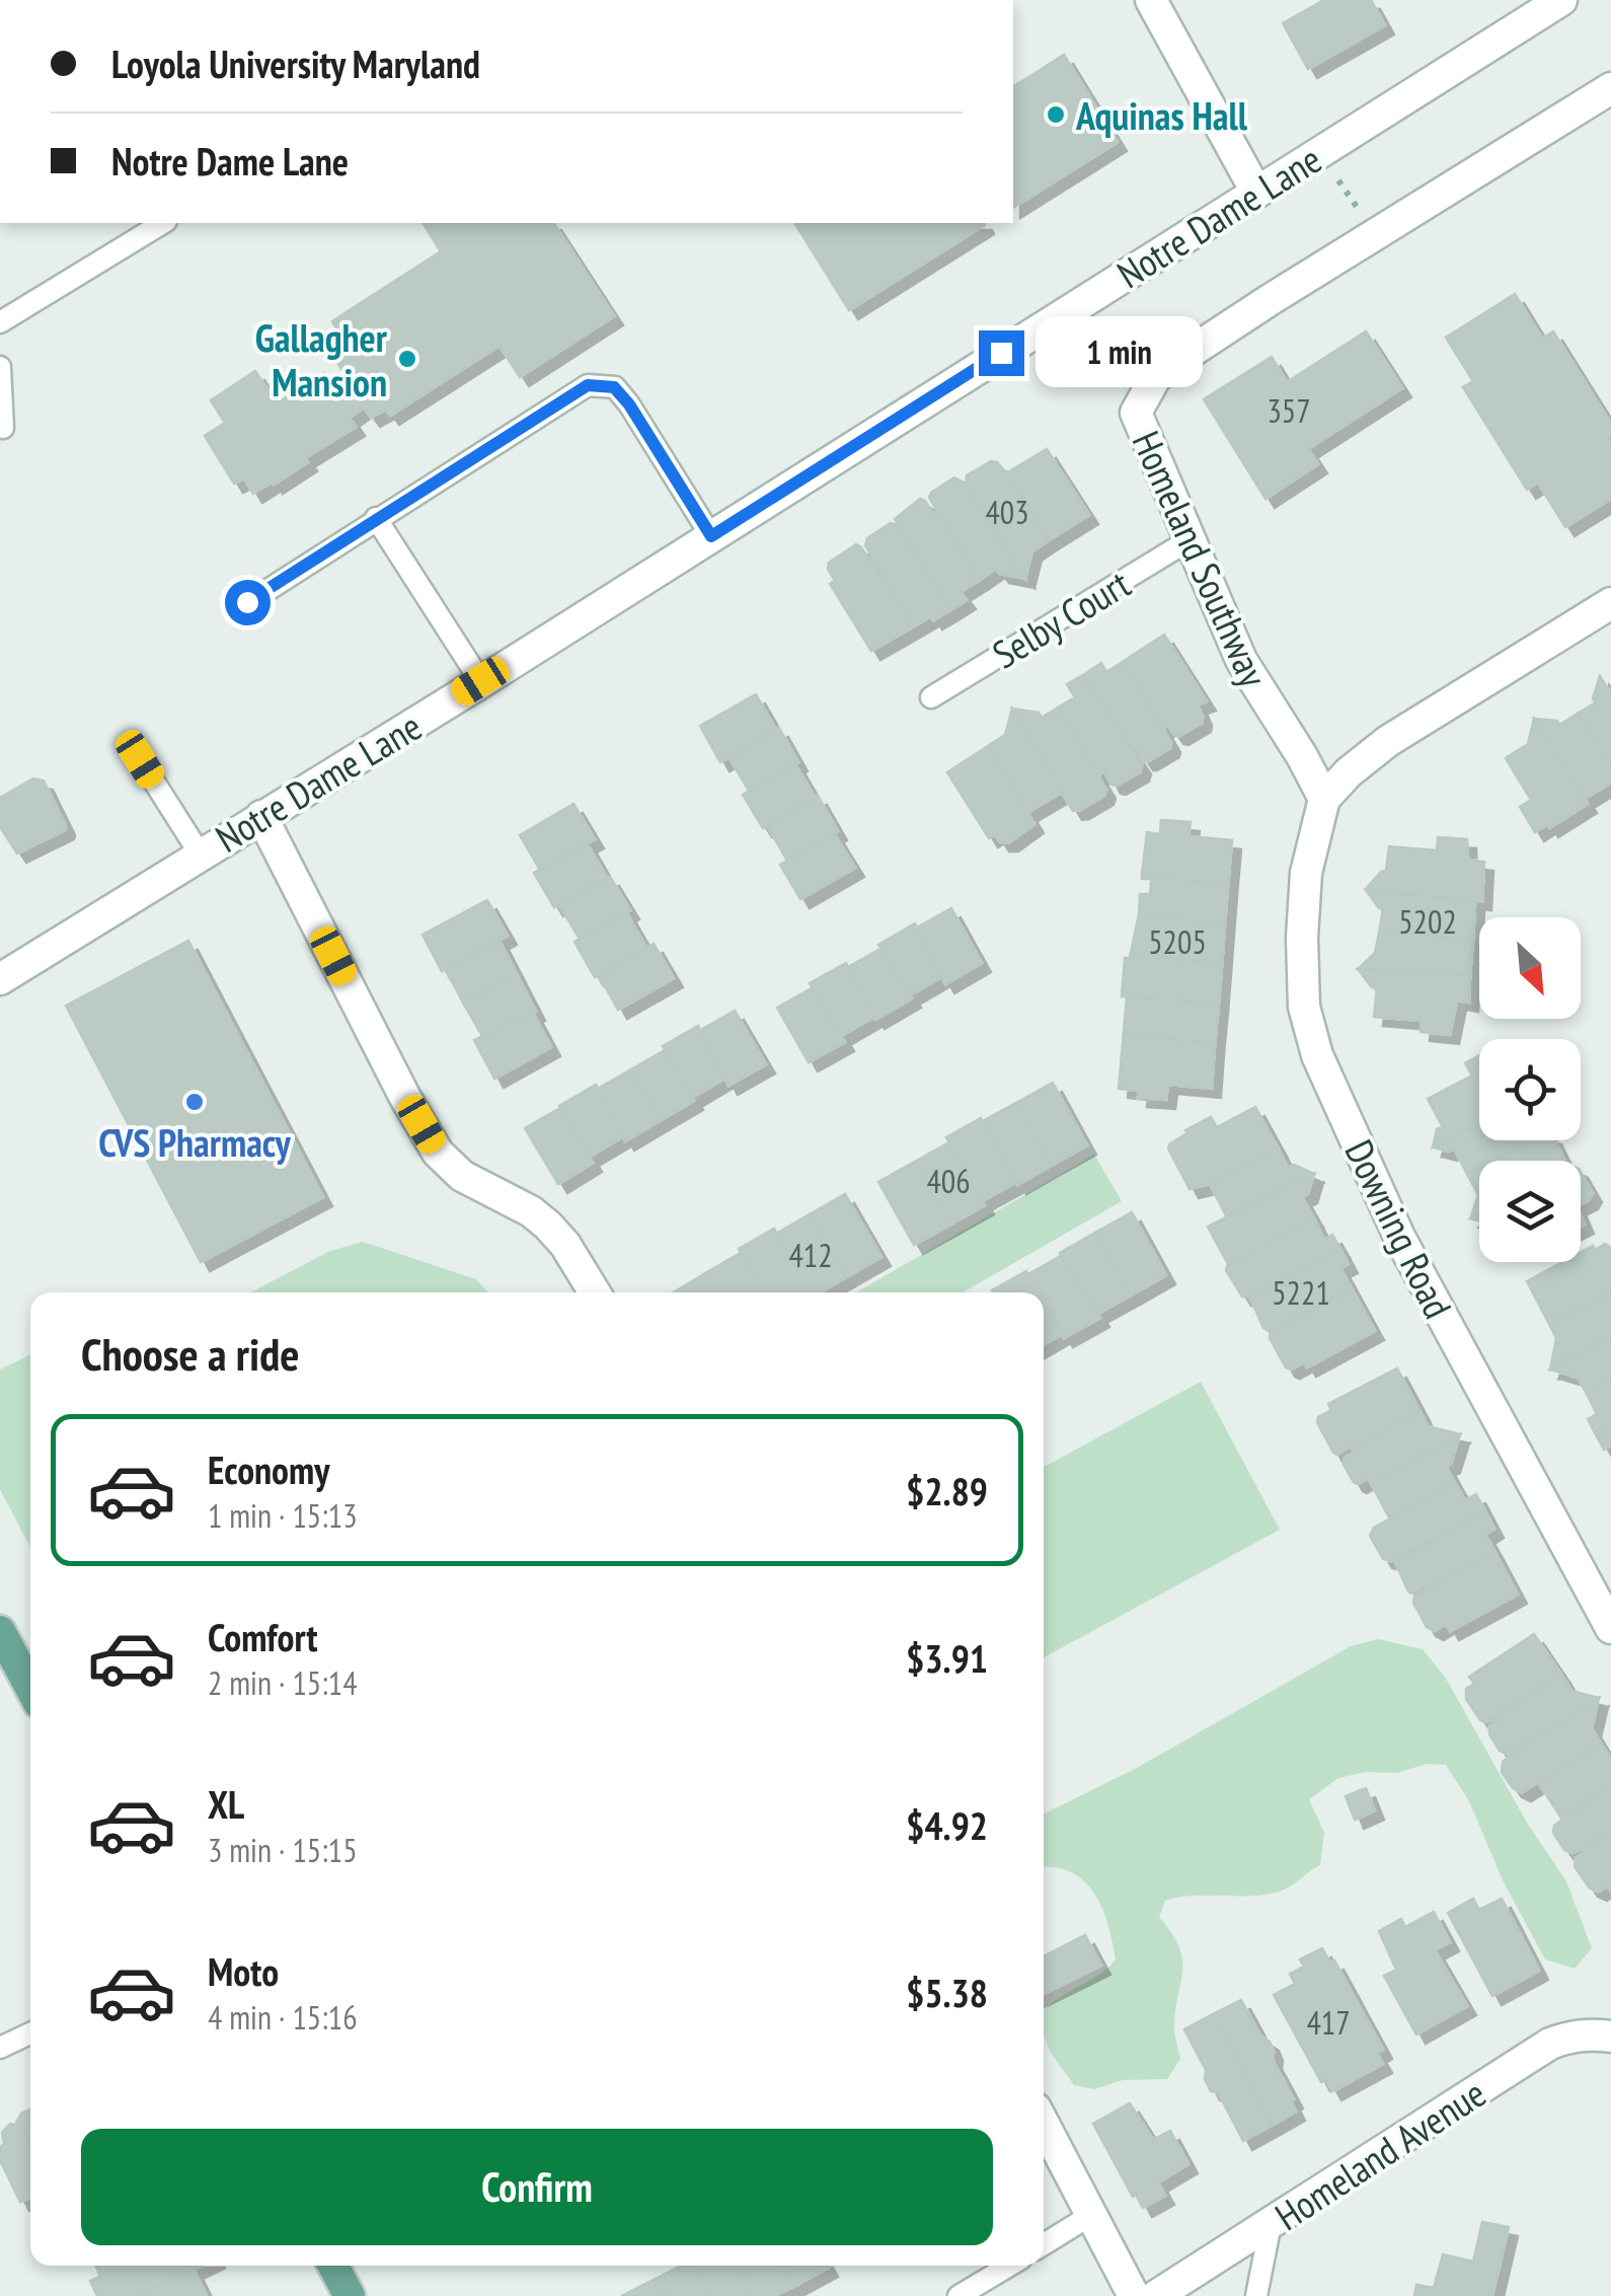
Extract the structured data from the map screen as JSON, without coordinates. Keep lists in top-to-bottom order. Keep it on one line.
{"streets":{"street":["Notre Dame Lane","Homeland Southway","Downing Road","Homeland Avenue"],"lane":["Selby Court"]},"crossings":[["Homeland Southway","Selby Court"],["Homeland Southway","Downing Road"]],"places":["Aquinas Hall","Gallagher Mansion","CVS Pharmacy"],"house_numbers":["357","403","5202","5205","406","412","5221","417"],"north":"bottom right","page":{"banner":["Loyola University Maryland","Notre Dame Lane"],"bubble":"1 min","heading":"Choose a ride","list":[{"name":"Economy","note":"1 min · 15:13","value":"$2.89"},{"name":"Comfort","note":"2 min · 15:14","value":"$3.91"},{"name":"XL","note":"3 min · 15:15","value":"$4.92"},{"name":"Moto","note":"4 min · 15:16","value":"$5.38"}],"buttons":"Confirm"}}
